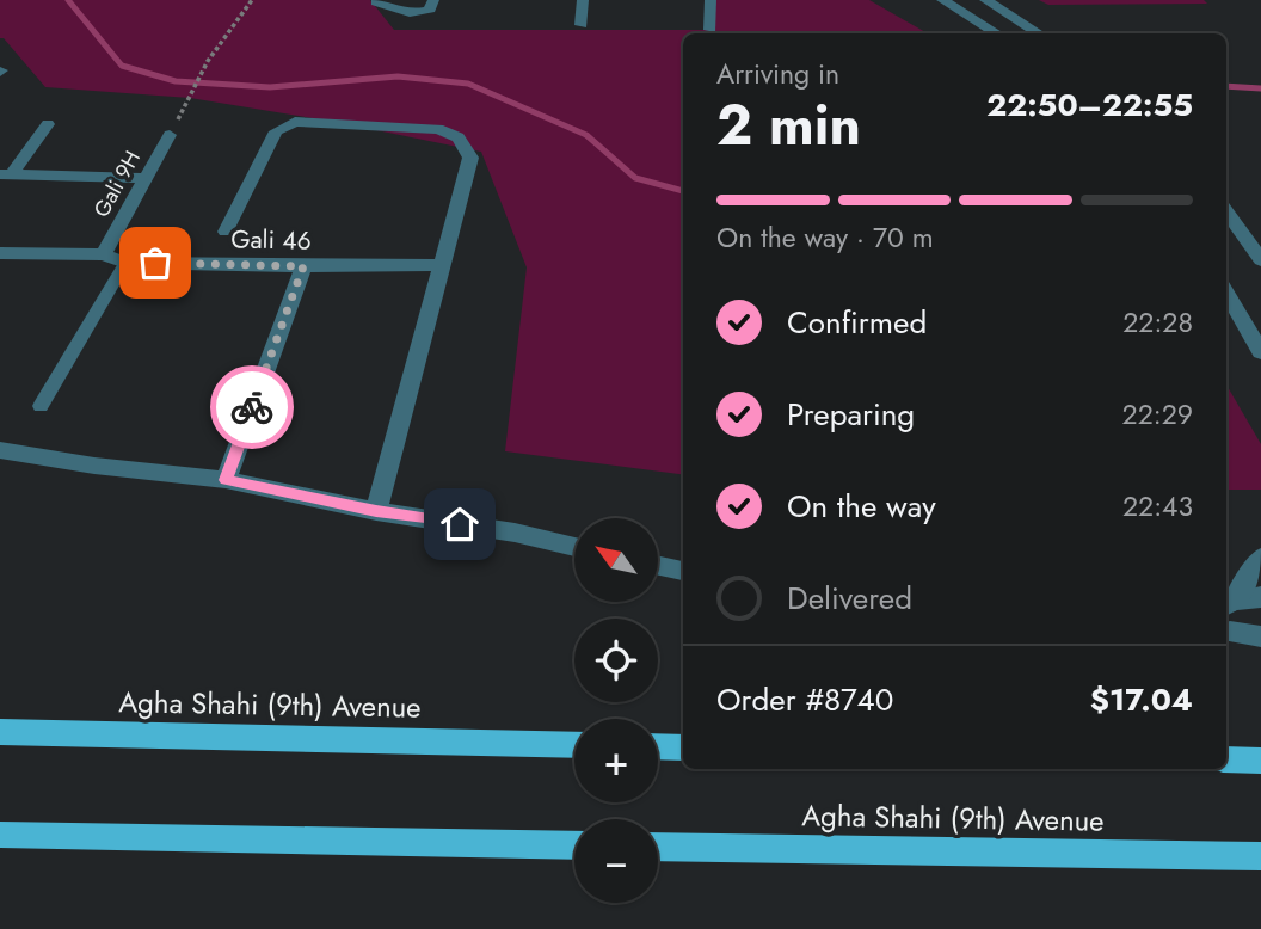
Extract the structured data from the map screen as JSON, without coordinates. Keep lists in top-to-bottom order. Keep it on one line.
{"streets":{"main road":["Agha Shahi (9th) Avenue"],"street":["Gali 9H","Gali 46"]},"crossings":[["Gali 9H","Gali 46"]],"north":"top left","page":{"heading":["2 min","Arriving in","22:50–22:55"],"panel":["Order #8740","$17.04"],"bar":"On the way · 70 m","list":[["Confirmed","22:28"],["Preparing","22:29"],["On the way","22:43"],"Delivered"],"map_buttons":["+","−"]}}
